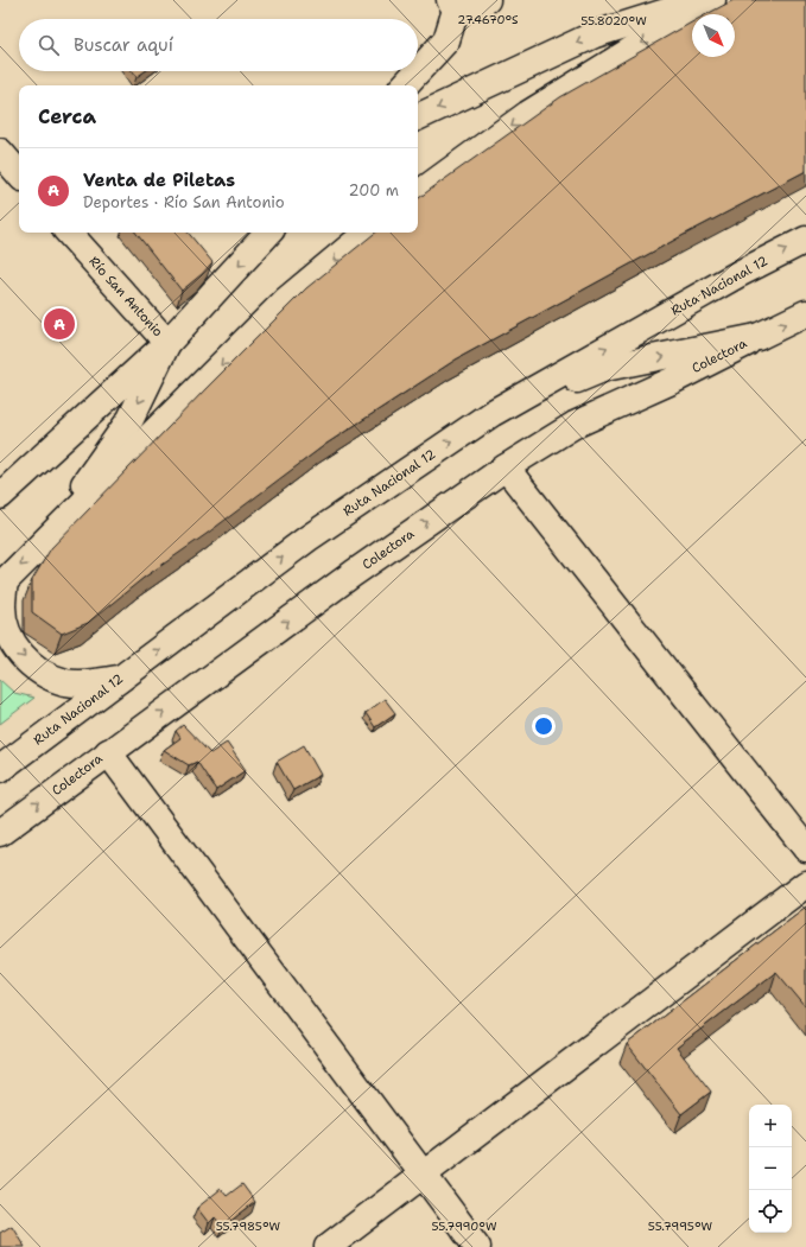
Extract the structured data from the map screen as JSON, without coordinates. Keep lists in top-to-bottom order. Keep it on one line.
{"streets":{"main road":["Ruta Nacional 12","Río San Antonio","Colectora"]},"north":"bottom right","page":{"search":"Buscar aquí","heading":"Cerca","list":[{"mark":"A","name":"Venta de Piletas","note":"Deportes · Río San Antonio","value":"200 m"}],"pins":"A","map_buttons":["+","−"]},"coordinates":["27.4670°S","55.8020°W","55.7985°W","55.7990°W","55.7995°W"]}
